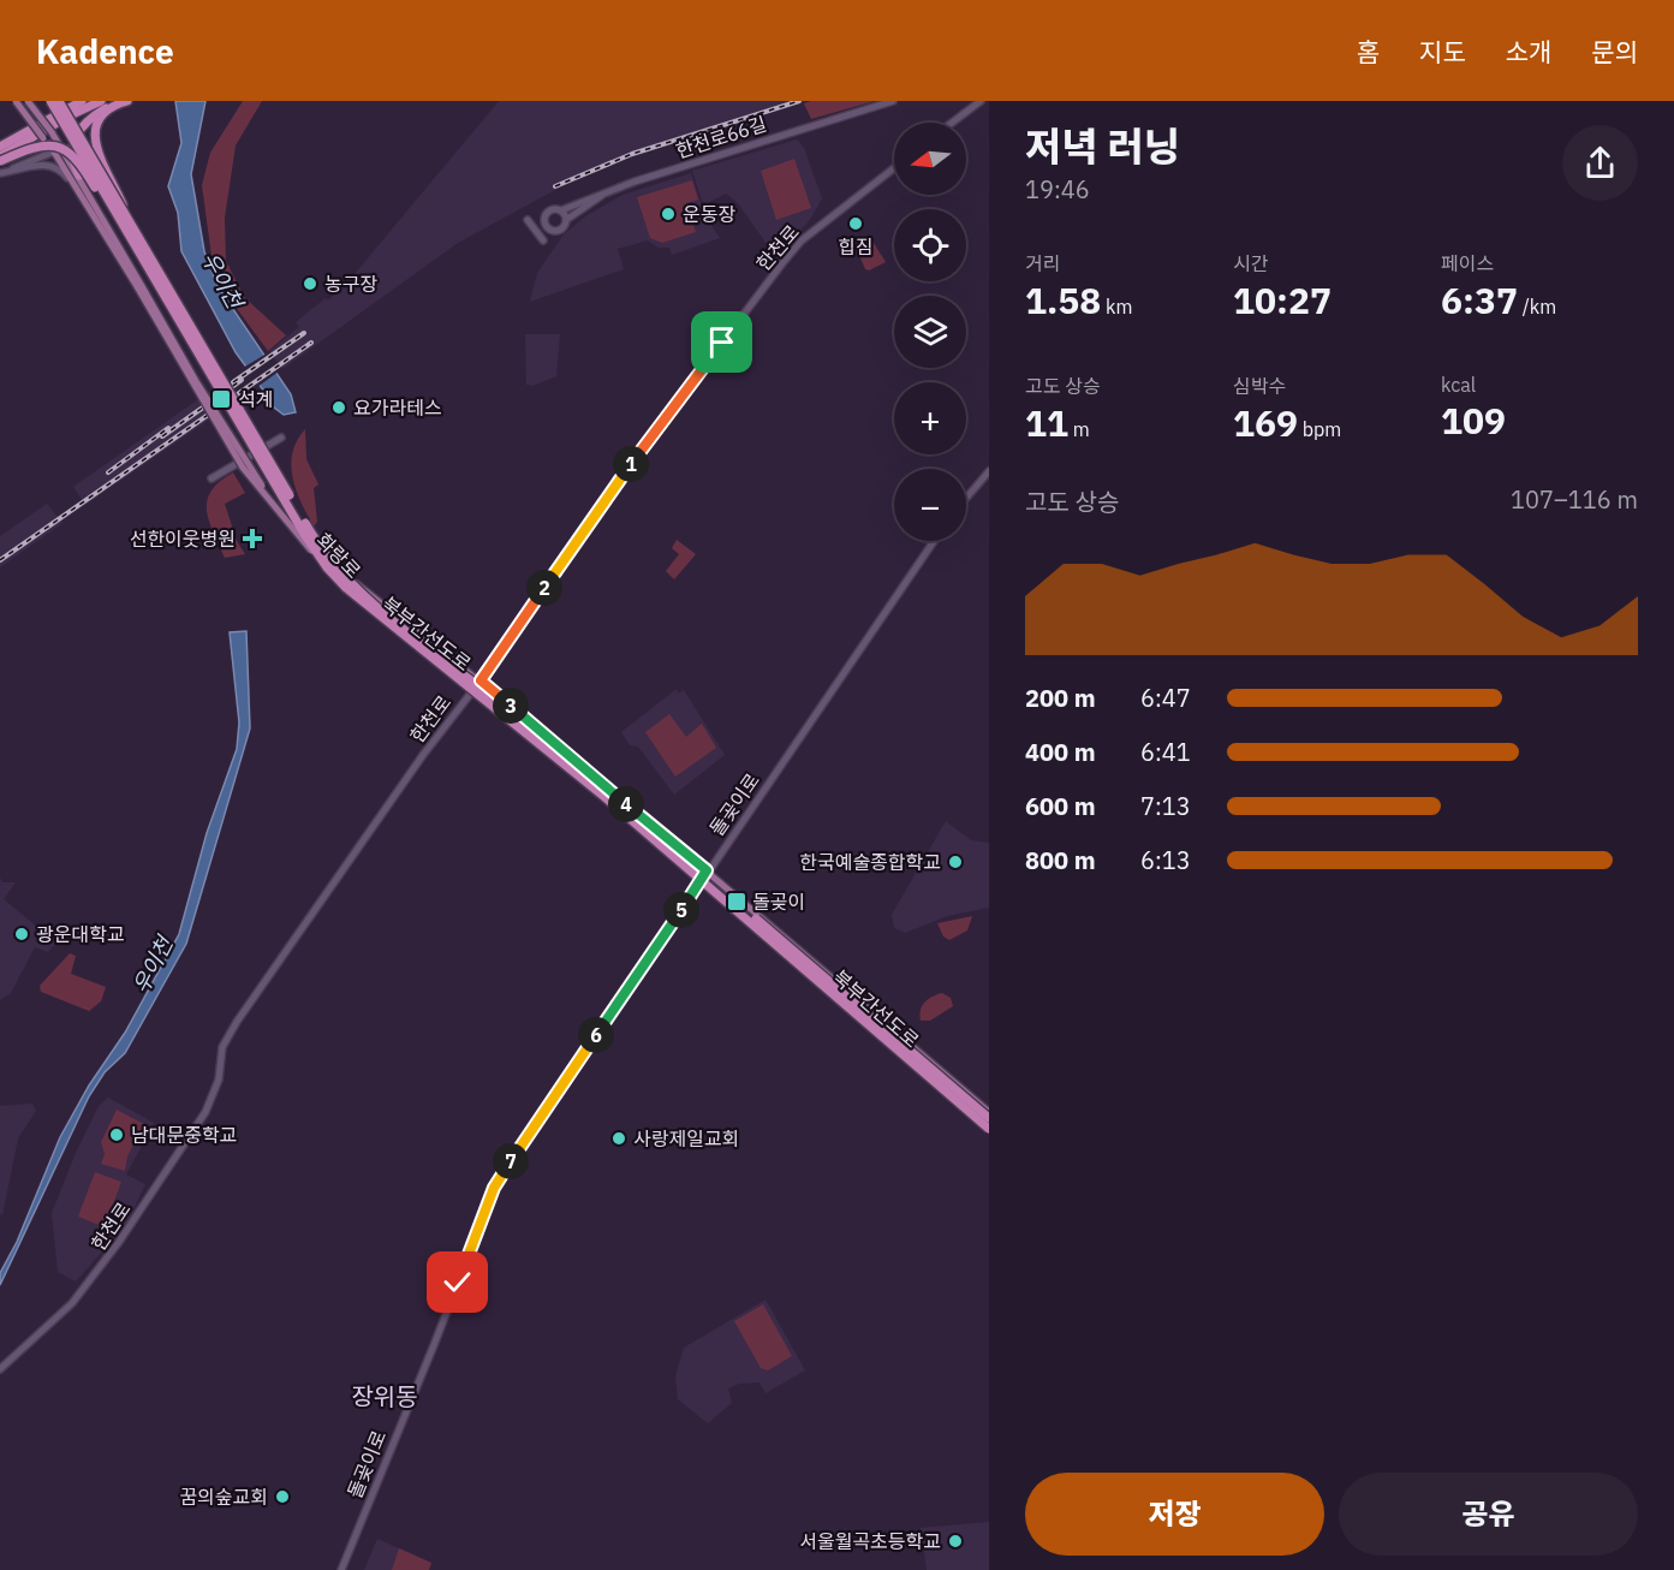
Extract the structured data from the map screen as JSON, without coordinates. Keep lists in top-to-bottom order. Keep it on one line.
{"streets":{"highway":["북부간선도로"],"main road":["한천로66길","한천로","화랑로","돌곶이로"]},"crossings":[["한천로","화랑로"],["화랑로","북부간선도로"],["화랑로","돌곶이로"]],"districts":["장위동"],"water":["우이천"],"places":{"other":["운동장","힙짐","농구장","요가라테스","한국예술종합학교","광운대학교","남대문중학교","사랑제일교회","꿈의숲교회","서울월곡초등학교"],"transit":["석계","돌곶이"],"health":["선한이웃병원"]},"north":"left","page":{"header":"Kadence","nav":["홈","지도","소개","문의"],"heading":["저녁 러닝","19:46"],"map_buttons":["+","−"],"stats":[["거리","1.58 km"],["시간","10:27"],["페이스","6:37 /km"],["고도 상승","11 m"],["심박수","169 bpm"],["kcal","109"]],"pins":["1","2","3","4","5","6","7"],"chart":["고도 상승","107–116 m"],"list":[{"name":"200 m","note":"6:47"},{"name":"400 m","note":"6:41"},{"name":"600 m","note":"7:13"},{"name":"800 m","note":"6:13"}],"buttons":["저장","공유"]}}
